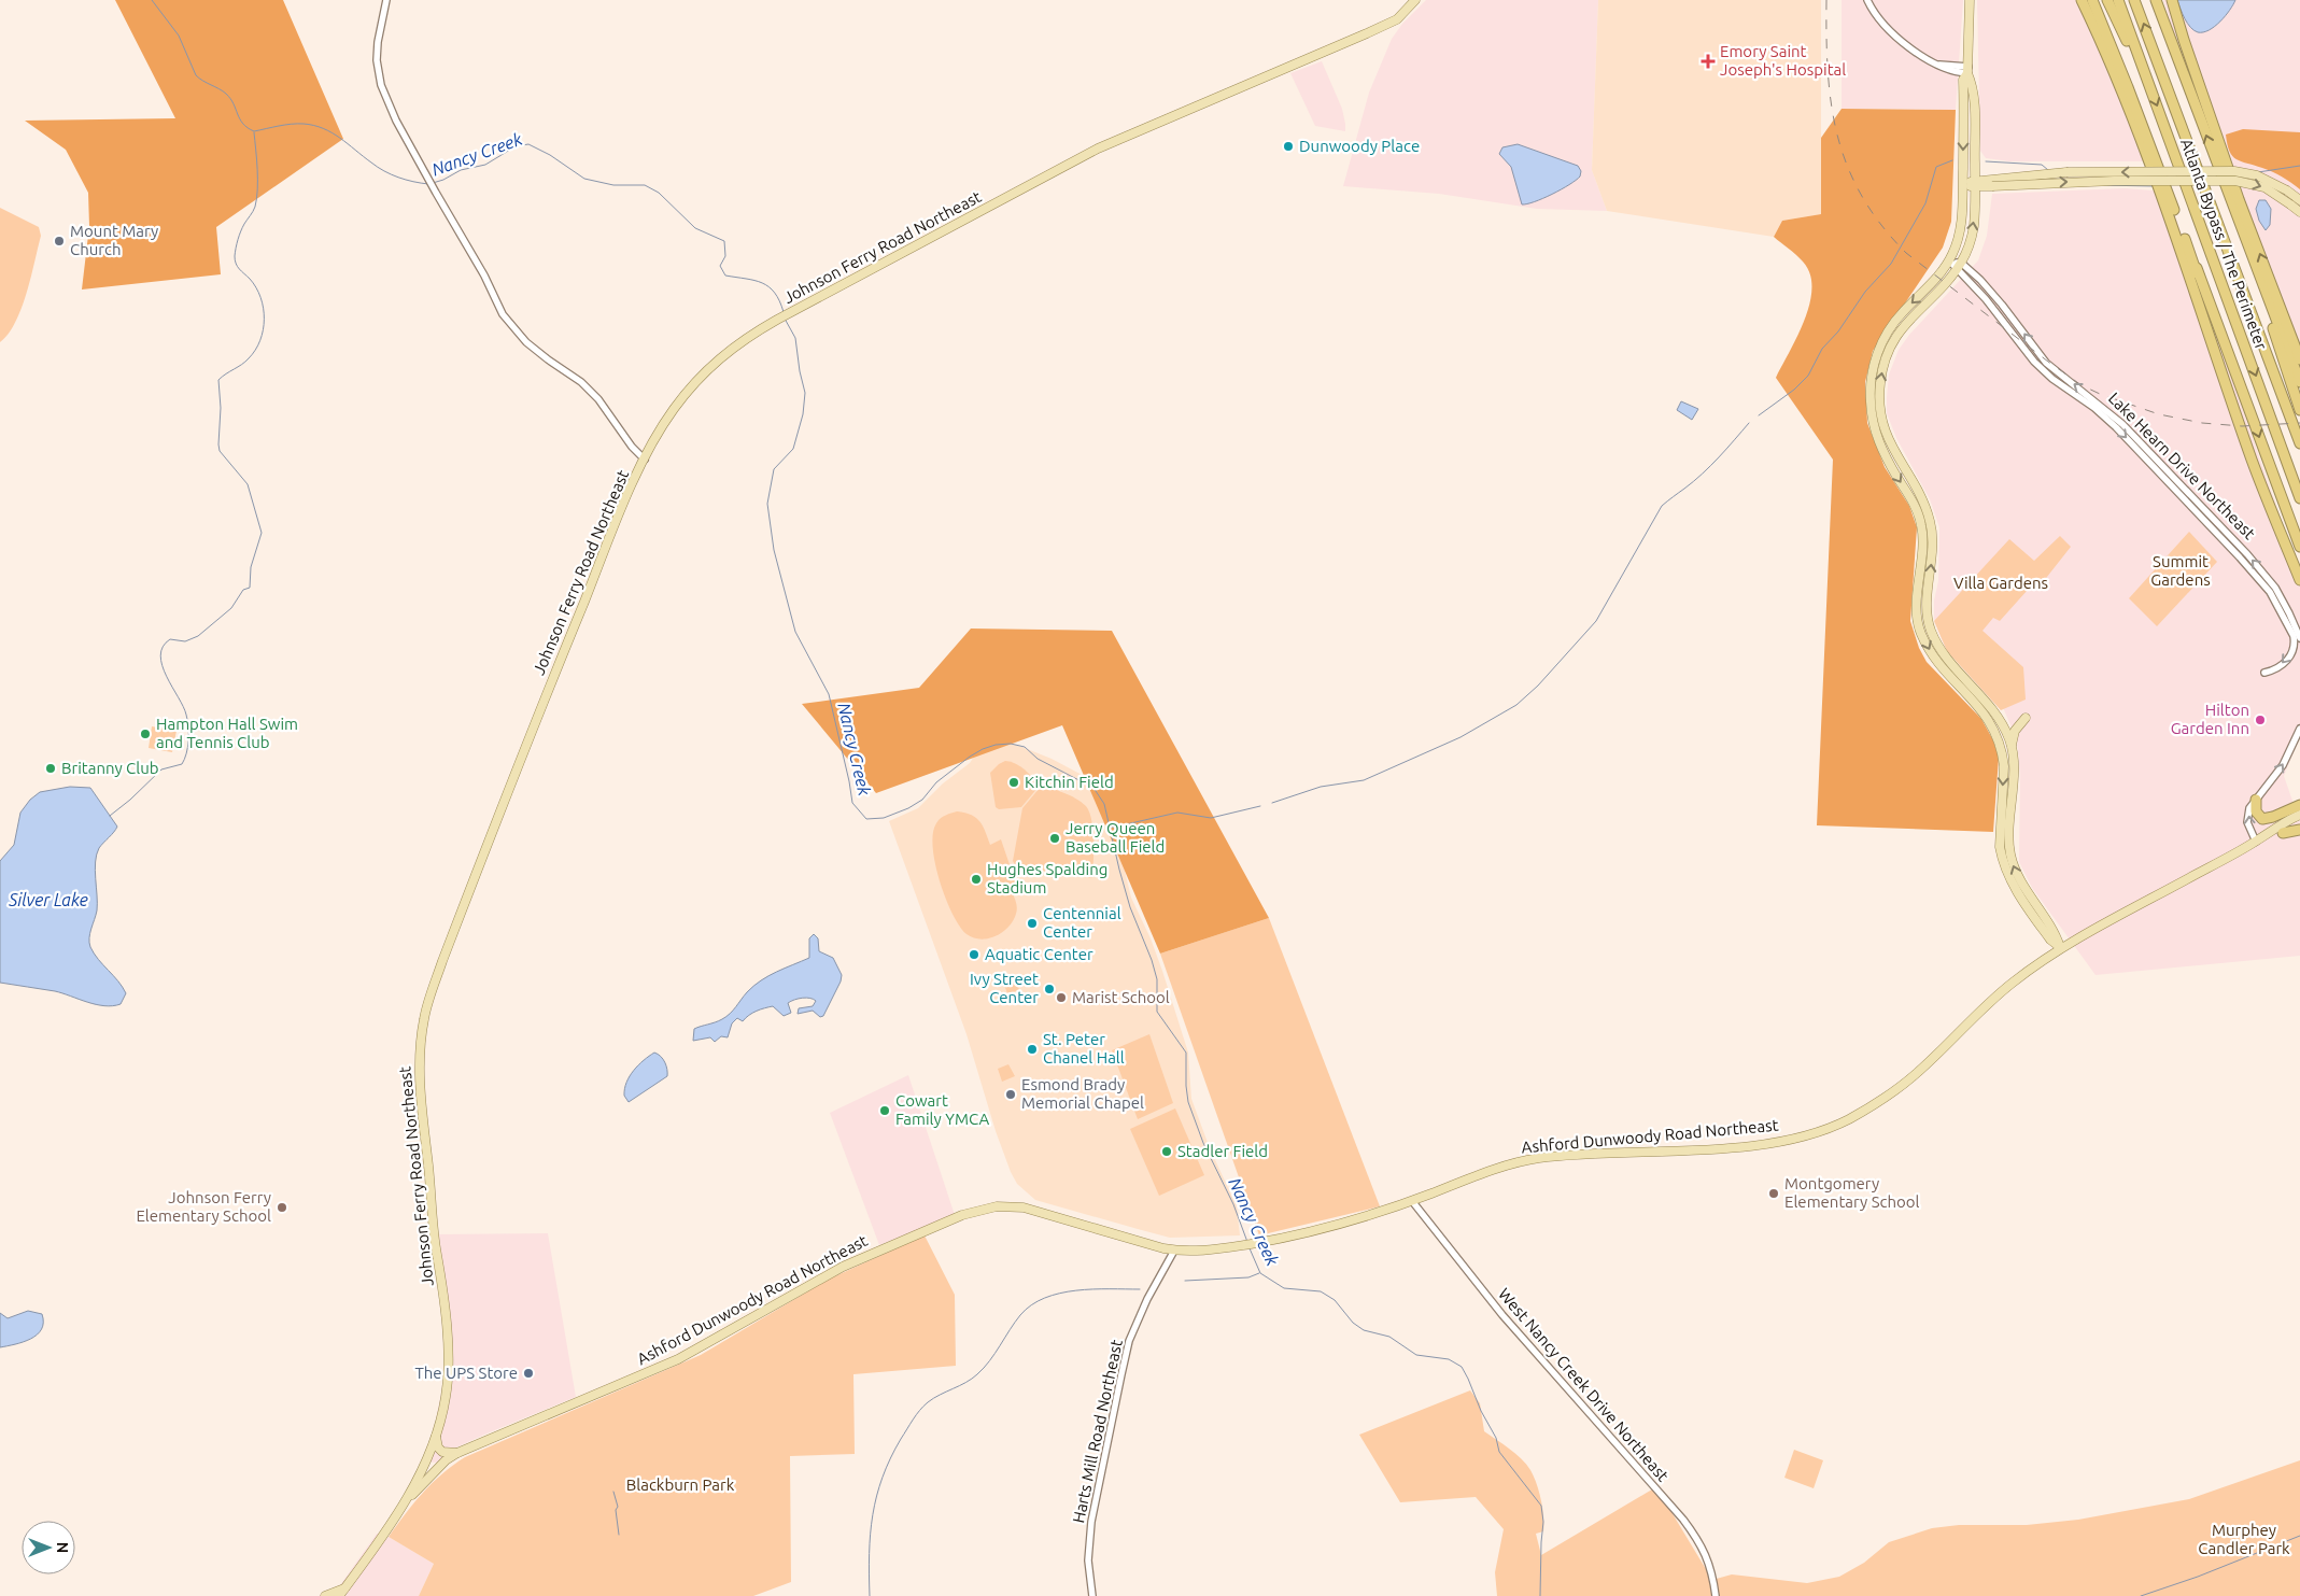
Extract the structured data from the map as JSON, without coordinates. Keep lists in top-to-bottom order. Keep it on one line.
{"streets":{"highway":["Atlanta Bypass / The Perimeter"],"main road":["Johnson Ferry Road Northeast","Ashford Dunwoody Road Northeast"],"street":["Lake Hearn Drive Northeast","West Nancy Creek Drive Northeast","Harts Mill Road Northeast"]},"crossings":[["Johnson Ferry Road Northeast","Ashford Dunwoody Road Northeast"],["Ashford Dunwoody Road Northeast","West Nancy Creek Drive Northeast"],["Ashford Dunwoody Road Northeast","Harts Mill Road Northeast"]],"water":["Nancy Creek","Silver Lake"],"parks":["Summit Gardens","Villa Gardens","Blackburn Park","Murphey Candler Park"],"places":{"health":["Emory Saint Joseph's Hospital"],"other":["Dunwoody Place","Mount Mary Church","Hilton Garden Inn","Hampton Hall Swim and Tennis Club","Britanny Club","Kitchin Field","Jerry Queen Baseball Field","Hughes Spalding Stadium","Centennial Center","Aquatic Center","Ivy Street Center","Marist School","St. Peter Chanel Hall","Esmond Brady Memorial Chapel","Cowart Family YMCA","Stadler Field","Montgomery Elementary School","Johnson Ferry Elementary School","The UPS Store"]},"north":"right"}
